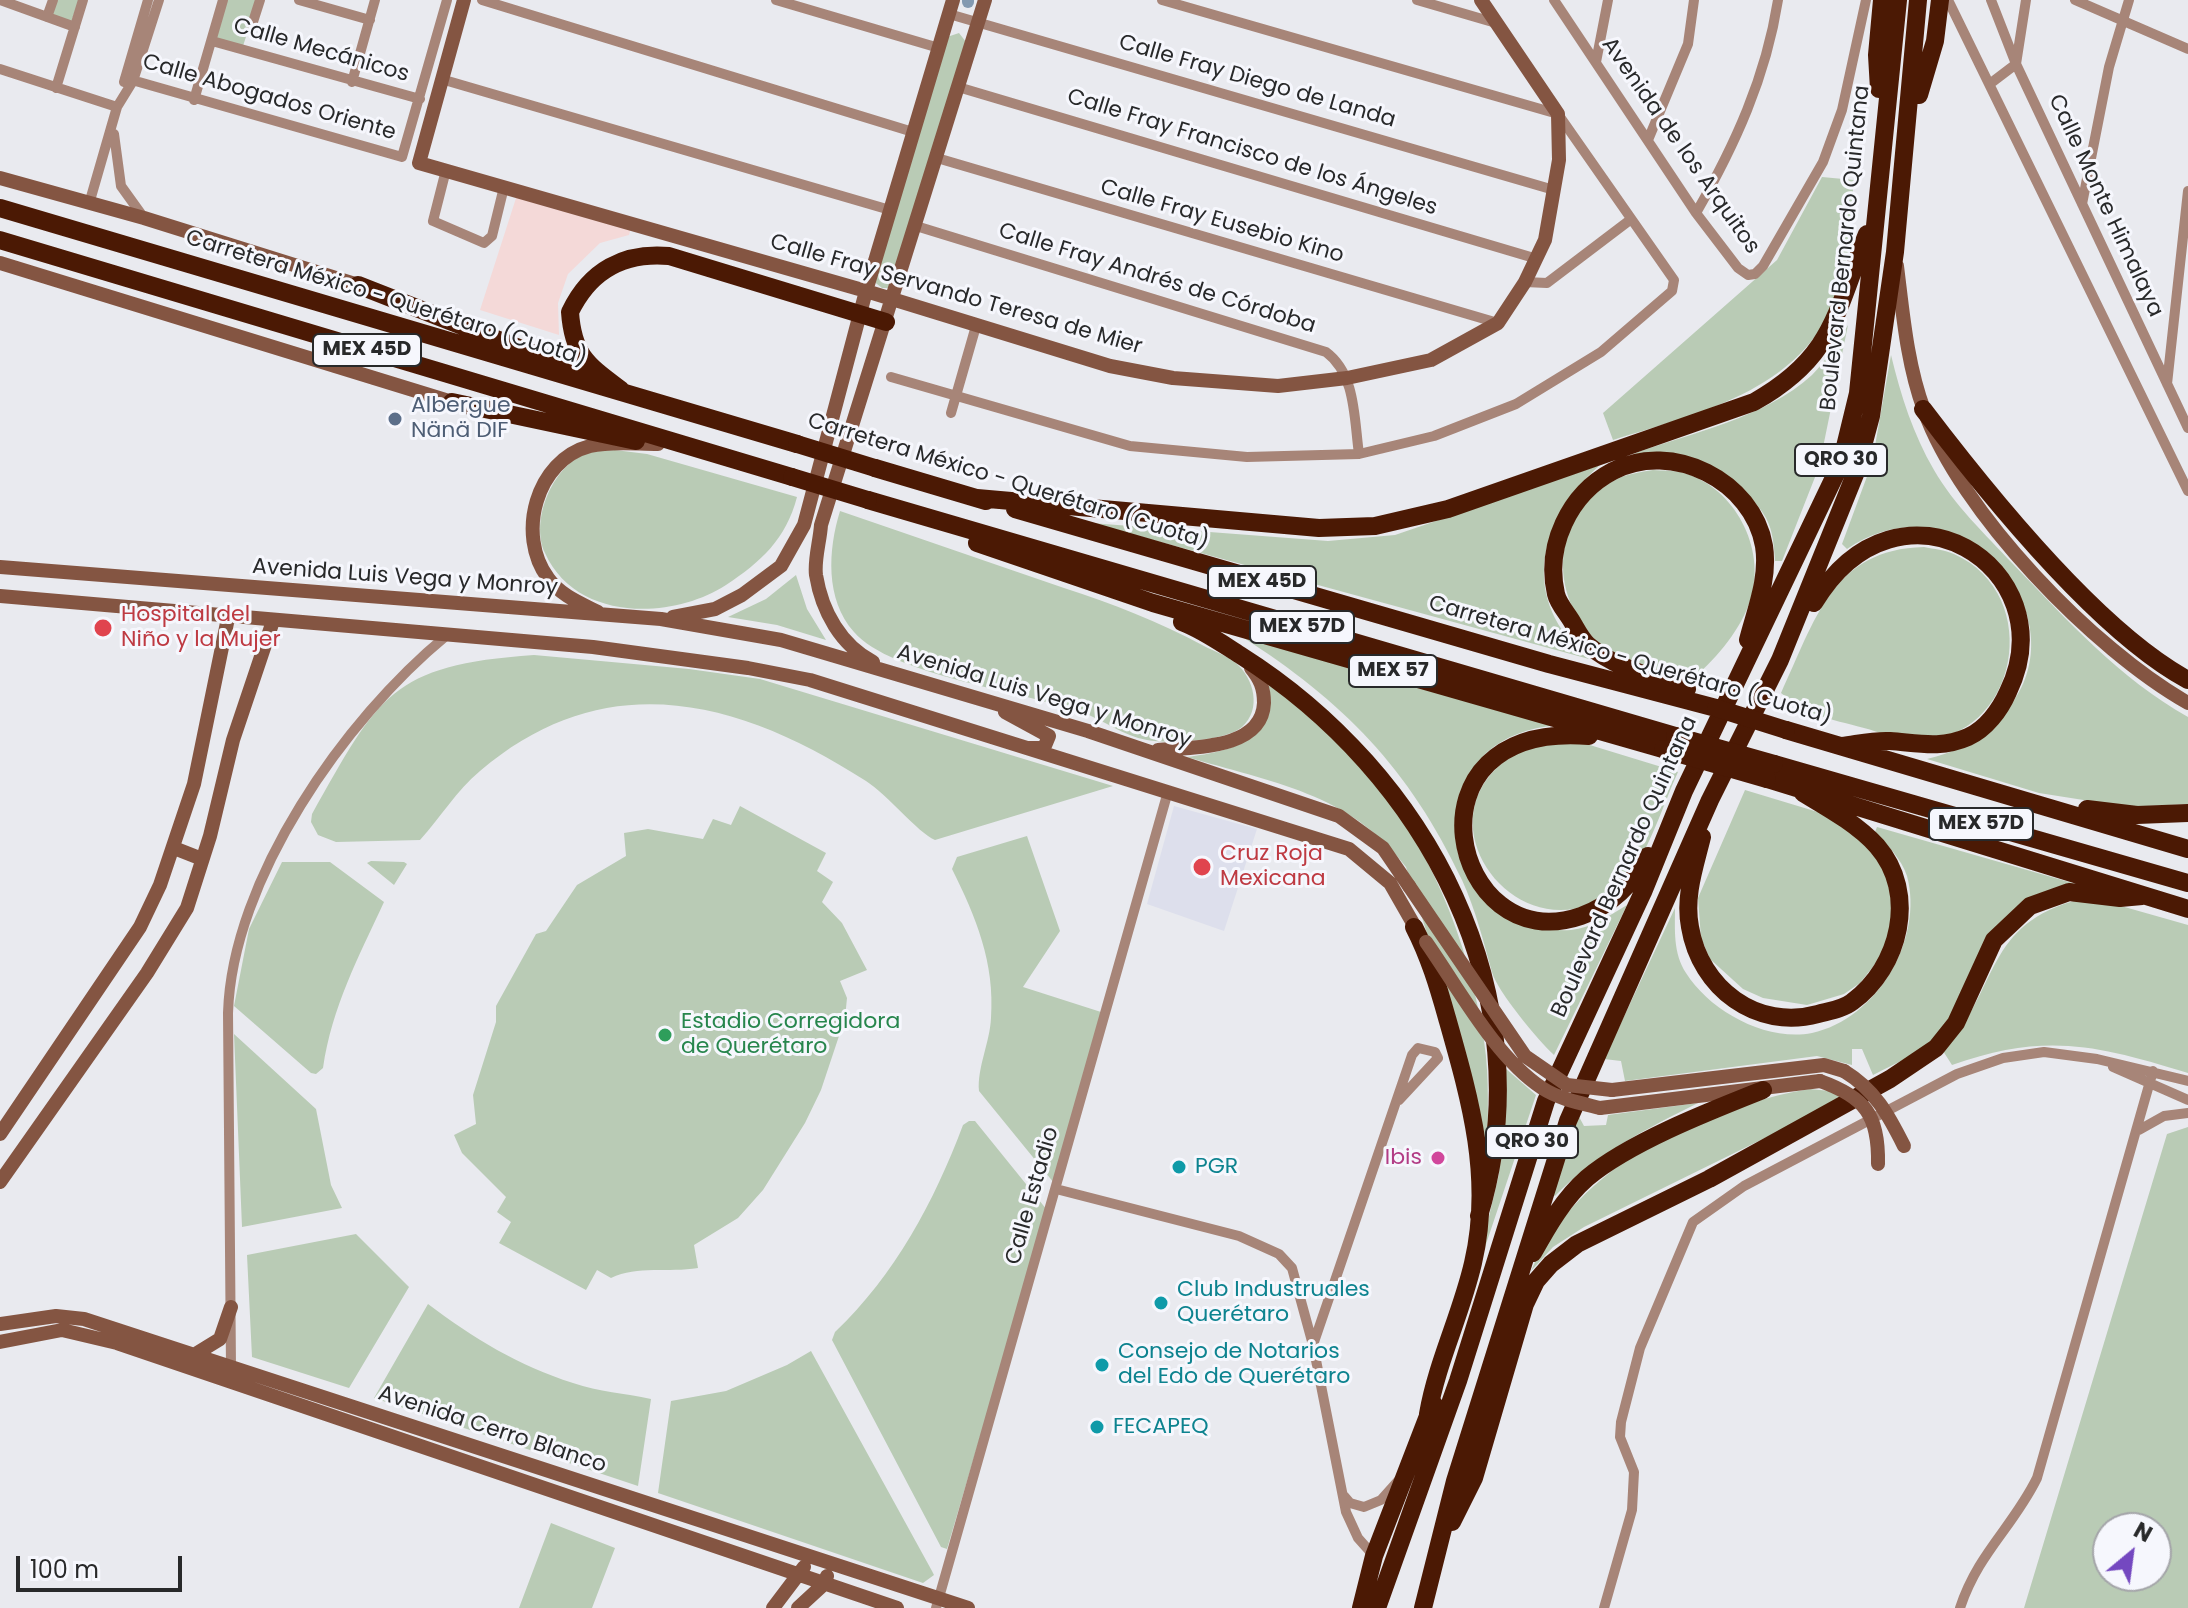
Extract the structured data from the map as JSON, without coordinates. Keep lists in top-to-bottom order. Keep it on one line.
{"streets":{"highway":["Boulevard Bernardo Quintana","Carretera México - Querétaro (Cuota)","MEX 45D","QRO 30","MEX 57D","MEX 57"],"main road":["Calle Fray Servando Teresa de Mier","Avenida Luis Vega y Monroy","Avenida Cerro Blanco"],"street":["Calle Mecánicos","Calle Fray Diego de Landa","Calle Abogados Oriente","Avenida de los Arquitos","Calle Fray Francisco de los Ángeles","Calle Monte Himalaya","Calle Fray Eusebio Kino","Calle Fray Andrés de Córdoba","Calle Estadio"]},"crossings":[["Calle Mecánicos","Calle Abogados Oriente"],["Calle Fray Diego de Landa","Calle Fray Servando Teresa de Mier"],["Calle Fray Francisco de los Ángeles","Calle Fray Servando Teresa de Mier"],["Calle Fray Eusebio Kino","Calle Fray Servando Teresa de Mier"],["Calle Fray Andrés de Córdoba","Calle Fray Servando Teresa de Mier"],["MEX 45D","MEX 57D"],["MEX 45D","MEX 57"],["MEX 57D","MEX 57"],["Calle Estadio","Avenida Cerro Blanco"]],"places":["Albergue Nänä DIF","Hospital del Niño y la Mujer","Cruz Roja Mexicana","Estadio Corregidora de Querétaro","Ibis","PGR","Club Industruales Querétaro","Consejo de Notarios del Edo de Querétaro","FECAPEQ"],"scale_bar":"100 m","north":"top right"}
